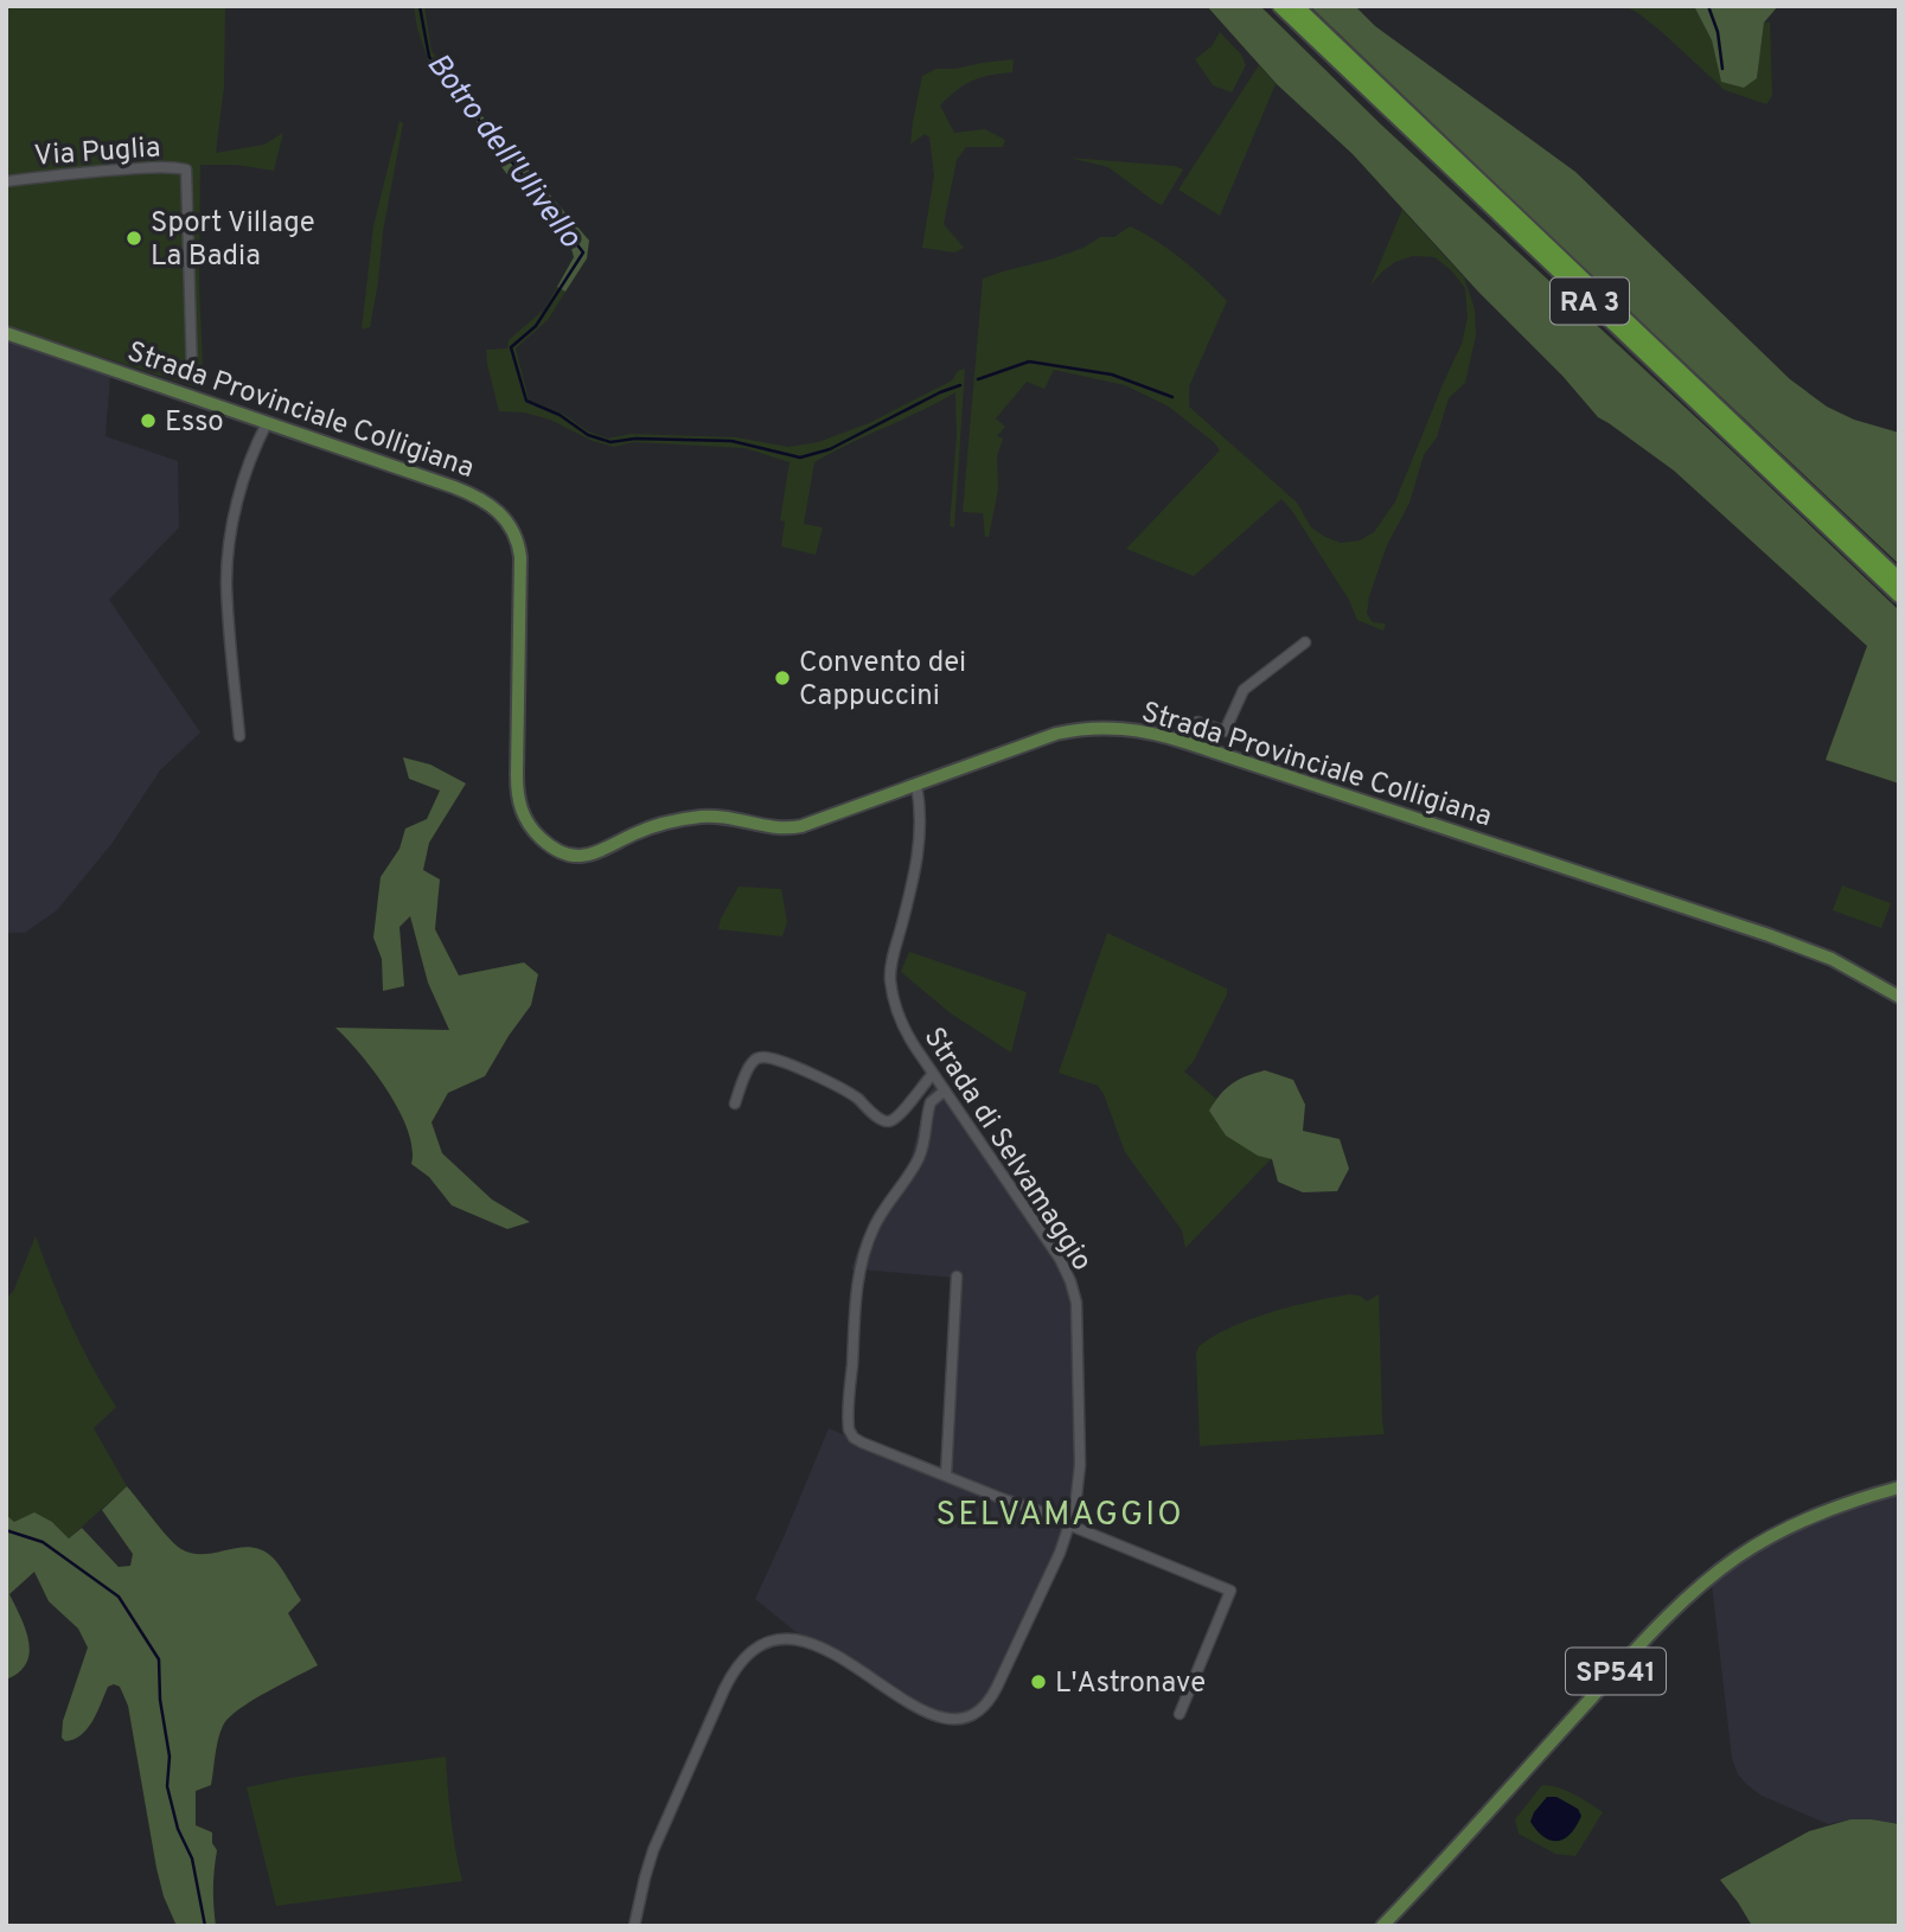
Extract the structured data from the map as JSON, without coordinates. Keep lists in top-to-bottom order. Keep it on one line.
{"streets":{"highway":["RA 3"],"main road":["Strada Provinciale Colligiana","SP541"],"street":["Via Puglia","Strada di Selvamaggio"]},"crossings":[["Strada Provinciale Colligiana","Strada di Selvamaggio"]],"districts":["SELVAMAGGIO"],"water":["Botro dell'Ulivello"],"places":["Sport Village La Badia","Esso","Convento dei Cappuccini","L'Astronave"]}
